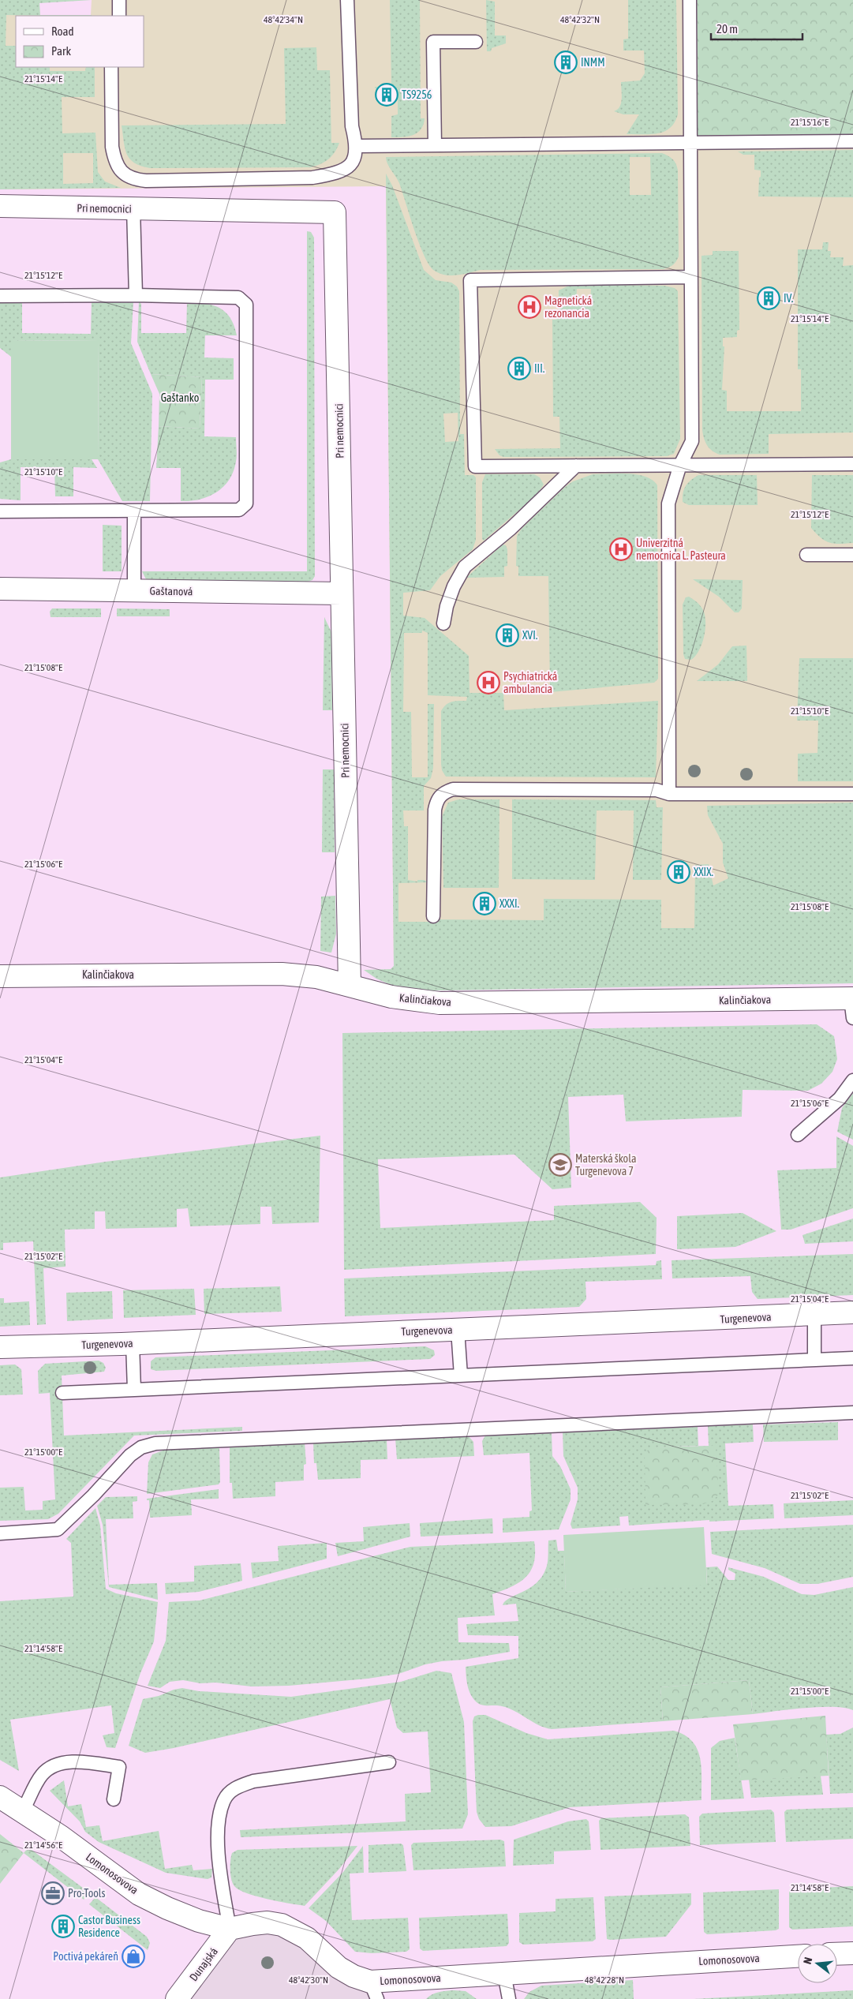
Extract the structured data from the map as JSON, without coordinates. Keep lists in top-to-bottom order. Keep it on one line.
{"streets":{"street":["Pri nemocnici","Gaštanová","Kalinčiakova","Turgenevova","Lomonosovova","Dunajská"]},"crossings":[["Pri nemocnici","Gaštanová"],["Pri nemocnici","Kalinčiakova"],["Lomonosovova","Dunajská"]],"parks":["Gaštanko"],"places":{"building":["INMM","TS9256","IV.","III.","XVI.","XXIX.","XXXI.","Castor Business Residence"],"hospital":["Magnetická rezonancia","Univerzitná nemocnica L. Pasteura","Psychiatrická ambulancia"],"school or university":["Materská škola Turgenevova 7"],"office":["Pro-Tools"],"shop":["Poctivá pekáreň"]},"legend":["Road","Park"],"scale_bar":"20 m","north":"left","coordinates":["48°42'34\"N","48°42'32\"N","21°15'14\"E","21°15'16\"E","21°15'12\"E","21°15'10\"E","21°15'08\"E","21°15'06\"E","21°15'04\"E","21°15'02\"E","21°15'00\"E","21°14'58\"E","21°14'56\"E","48°42'30\"N","48°42'28\"N"]}
